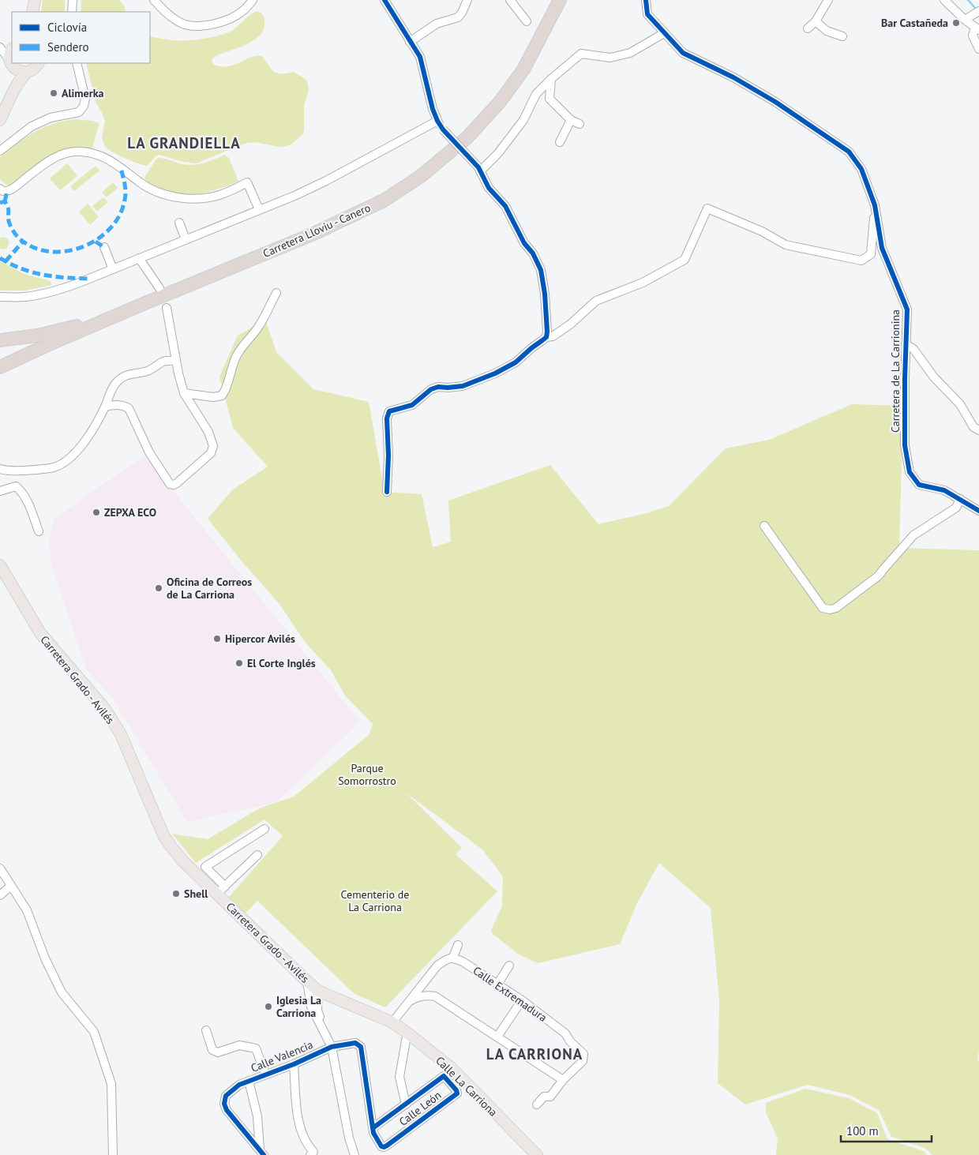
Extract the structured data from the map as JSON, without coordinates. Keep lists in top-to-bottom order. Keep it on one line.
{"streets":{"highway":["Carretera Lloviu - Canero"],"main road":["Carretera Grado - Avilés","Calle La Carriona"],"street":["Carretera de La Carrionina","Calle Extremadura","Calle Valencia","Calle León"]},"crossings":[["Carretera Grado - Avilés","Calle La Carriona"],["Calle Valencia","Calle León"],["Calle La Carriona","Calle León"]],"districts":["LA GRANDIELLA","LA CARRIONA"],"parks":["Parque Somorrostro","Cementerio de La Carriona"],"places":["Bar Castañeda","Alimerka","ZEPXA ECO","Oficina de Correos de La Carriona","Hipercor Avilés","El Corte Inglés","Shell","Iglesia La Carriona"],"legend":["Ciclovía","Sendero"],"scale_bar":"100 m"}
